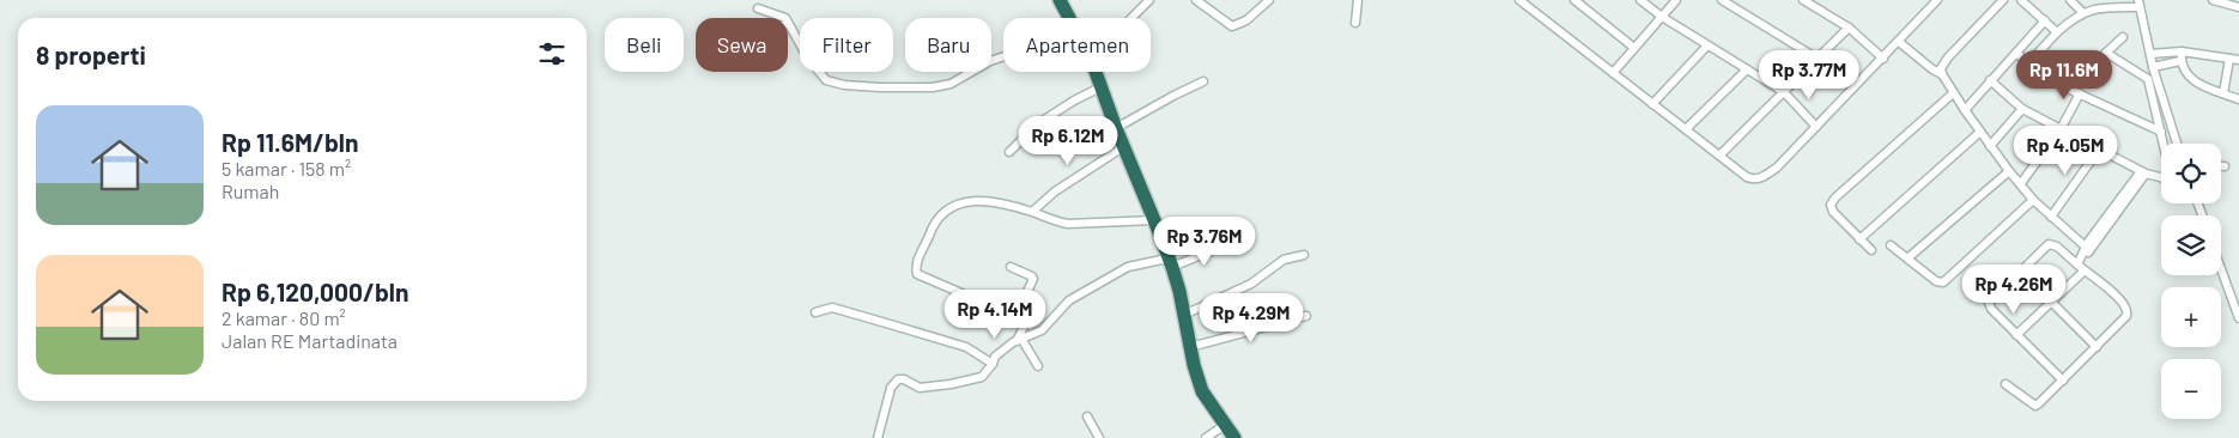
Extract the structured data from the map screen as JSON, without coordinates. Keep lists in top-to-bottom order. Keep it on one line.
{"page":{"chip":["Beli","Sewa","Filter","Baru","Apartemen"],"heading":"8 properti","price":["Rp 3.77M","Rp 11.6M","Rp 6.12M","Rp 4.05M","Rp 3.76M","Rp 4.26M","Rp 4.14M","Rp 4.29M"],"list":[{"name":"Rp 11.6M/bln","note":"5 kamar · 158 m² · Rumah"},{"name":"Rp 6,120,000/bln","note":"2 kamar · 80 m² · Jalan RE Martadinata"}],"map_buttons":["+","−"]}}
